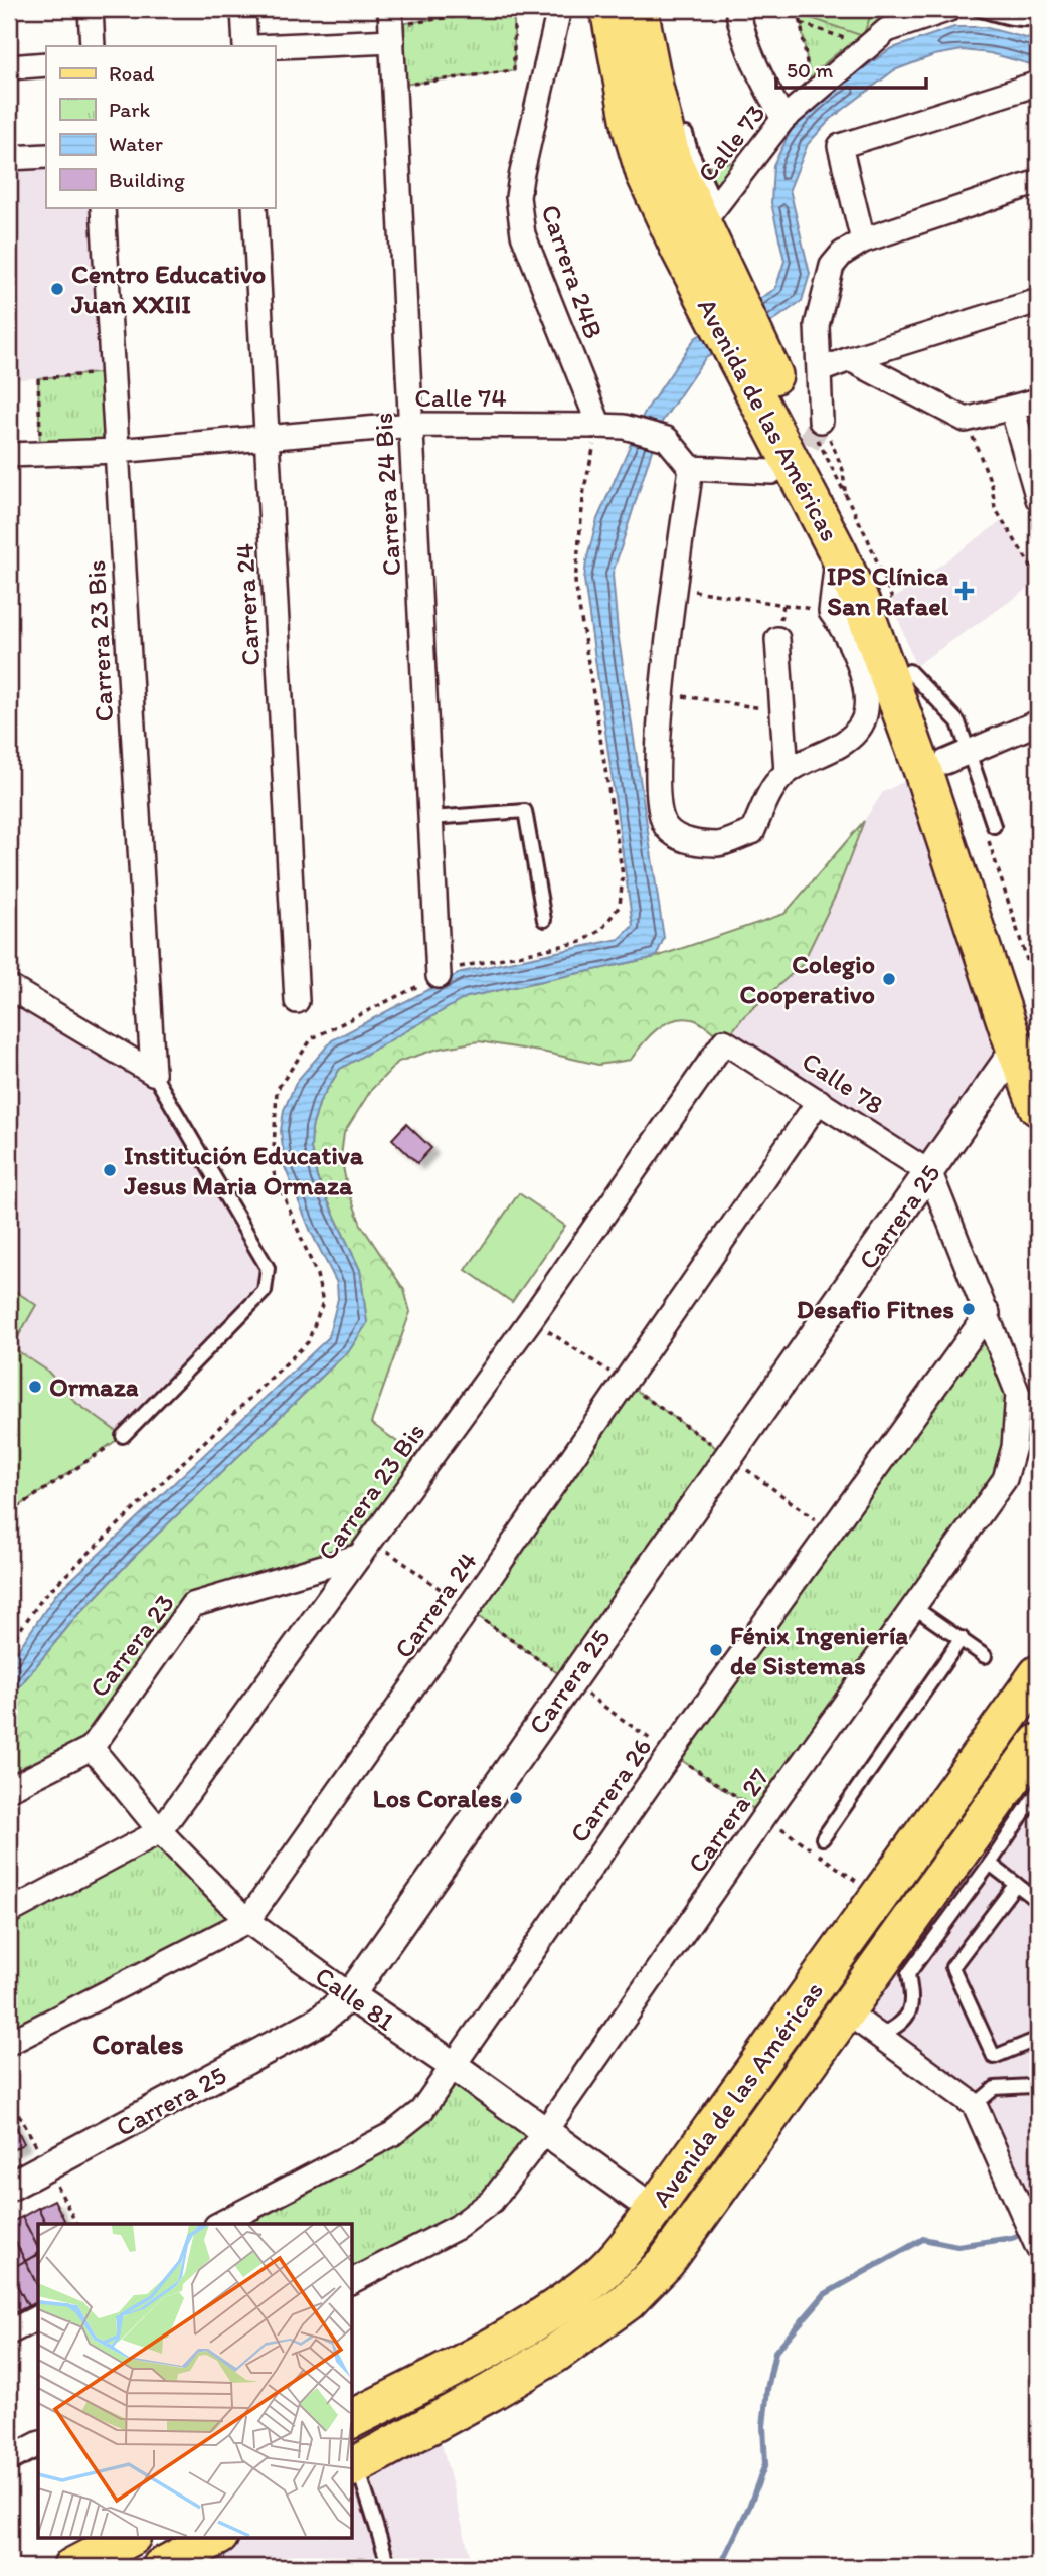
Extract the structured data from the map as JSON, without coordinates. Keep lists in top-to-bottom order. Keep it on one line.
{"streets":{"main road":["Avenida de las Américas"],"street":["Calle 73","Carrera 24B","Calle 74","Carrera 24 Bis","Carrera 24","Carrera 23 Bis","Calle 78","Carrera 25","Carrera 23","Carrera 26","Carrera 27","Calle 81"]},"crossings":[["Calle 73","Avenida de las Américas"],["Carrera 24B","Calle 74"],["Calle 74","Carrera 24 Bis"],["Calle 74","Carrera 24"],["Calle 74","Carrera 23 Bis"],["Avenida de las Américas","Carrera 25"],["Avenida de las Américas","Calle 81"],["Carrera 24","Calle 78"],["Carrera 24","Calle 81"],["Carrera 23 Bis","Calle 78"],["Carrera 23 Bis","Carrera 23"],["Carrera 23 Bis","Calle 81"],["Calle 78","Carrera 25"],["Calle 78","Carrera 27"],["Carrera 25","Carrera 27"],["Carrera 25","Calle 81"],["Carrera 23","Calle 81"],["Carrera 26","Carrera 27"],["Carrera 26","Calle 81"],["Carrera 27","Calle 81"]],"districts":["Corales"],"places":{"other":["Centro Educativo Juan XXIII","Colegio Cooperativo","Institución Educativa Jesus Maria Ormaza","Desafio Fitnes","Ormaza","Fénix Ingeniería de Sistemas","Los Corales"],"health":["IPS Clínica San Rafael"]},"legend":["Road","Park","Water","Building"],"scale_bar":"50 m"}
